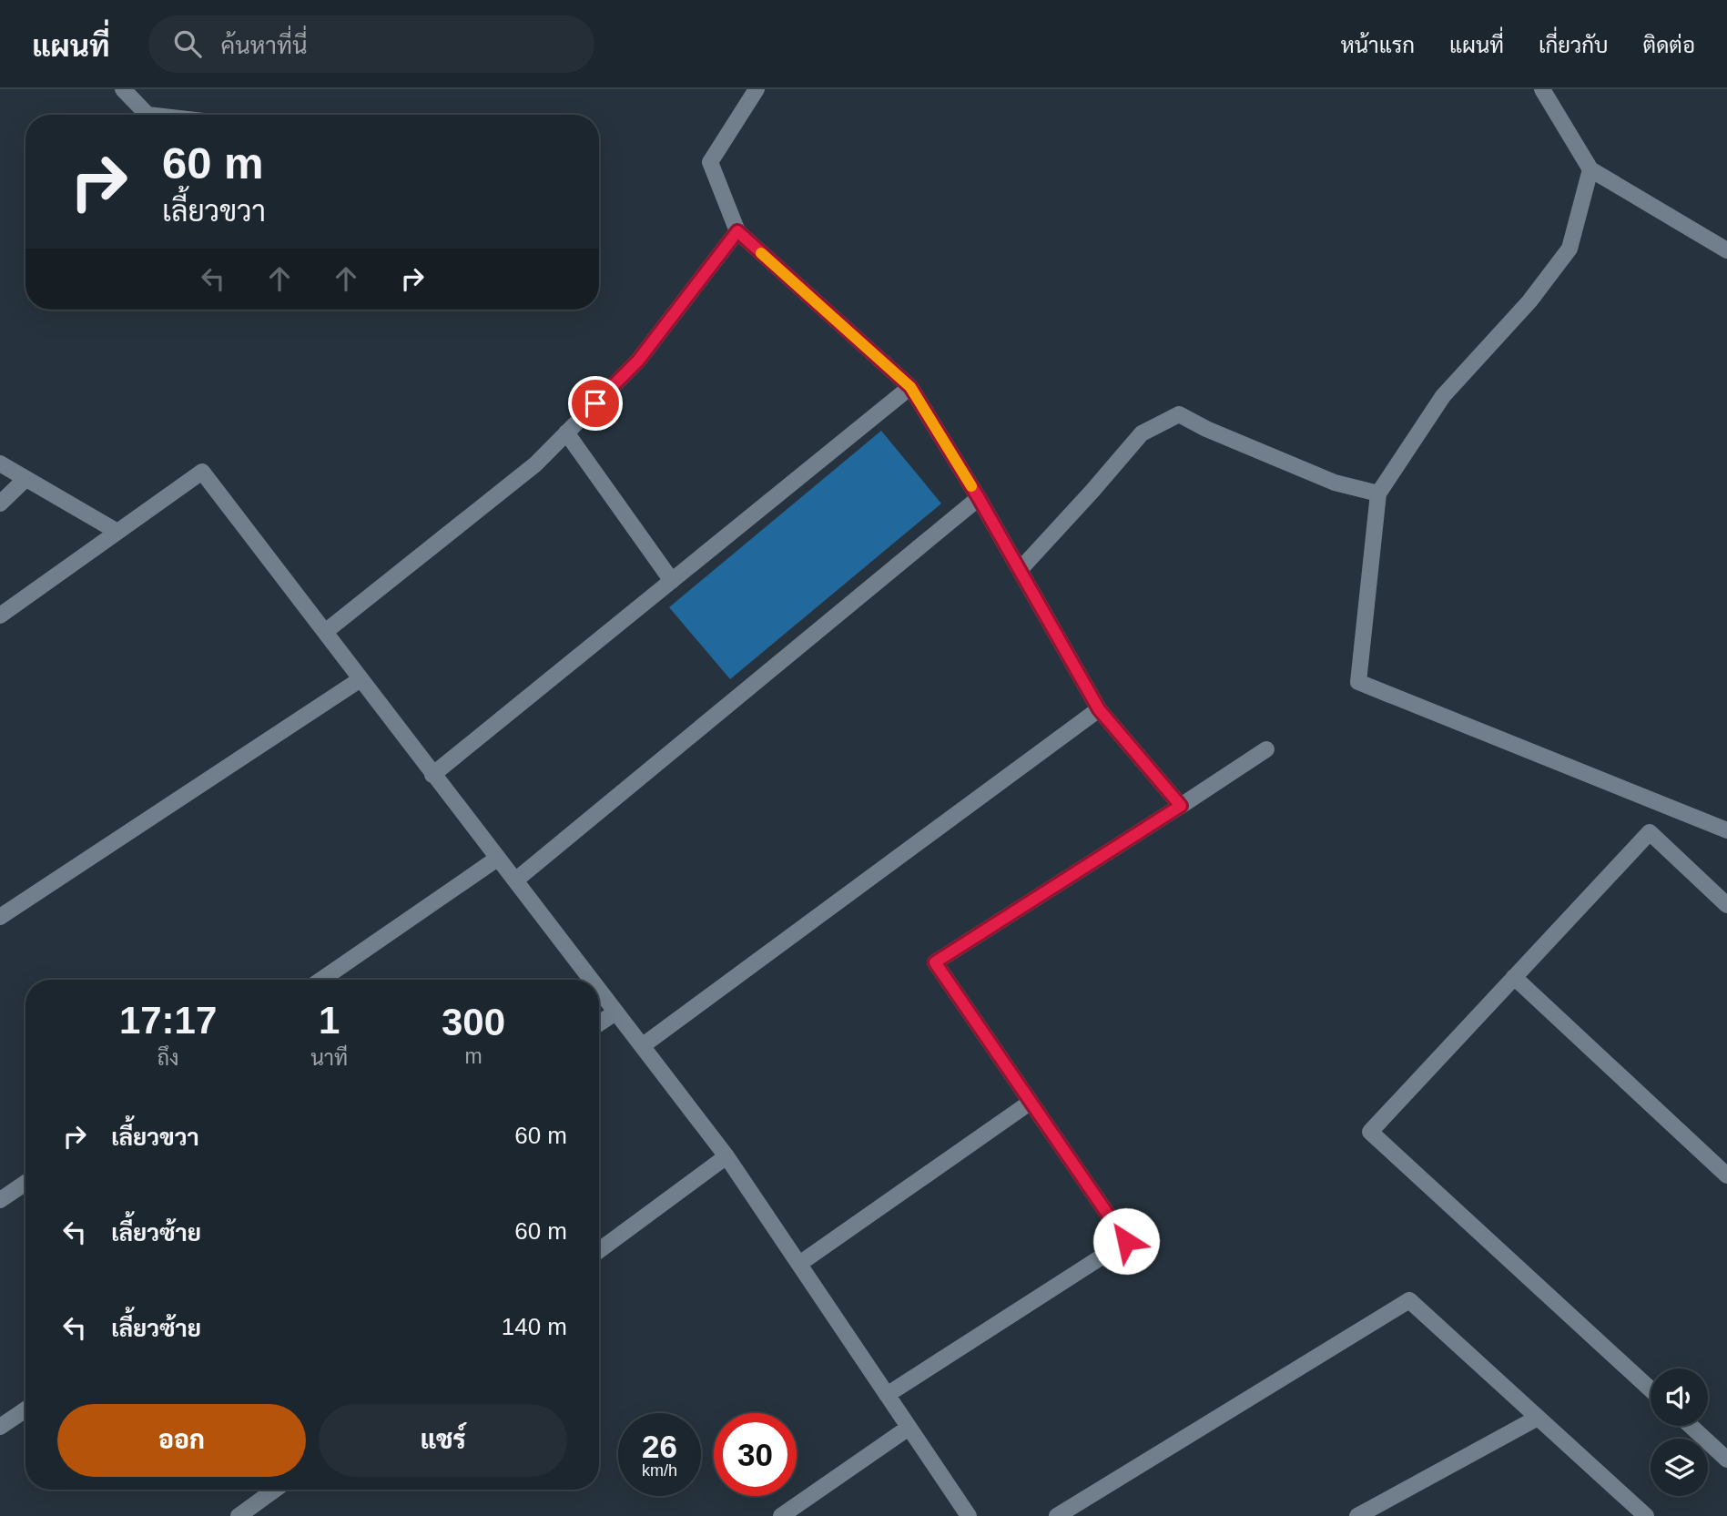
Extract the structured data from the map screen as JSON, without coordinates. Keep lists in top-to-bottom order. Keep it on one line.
{"page":{"header":"แผนที่","search":"ค้นหาที่นี่","nav":["หน้าแรก","แผนที่","เกี่ยวกับ","ติดต่อ"],"turn":["60 m","เลี้ยวขวา"],"eta":["17:17","ถึง","1","นาที","300","m"],"list":[{"name":"เลี้ยวขวา","value":"60 m"},{"name":"เลี้ยวซ้าย","value":"60 m"},{"name":"เลี้ยวซ้าย","value":"140 m"}],"buttons":["ออก","แชร์"],"speed":"26 km/h","limit":"30"}}
